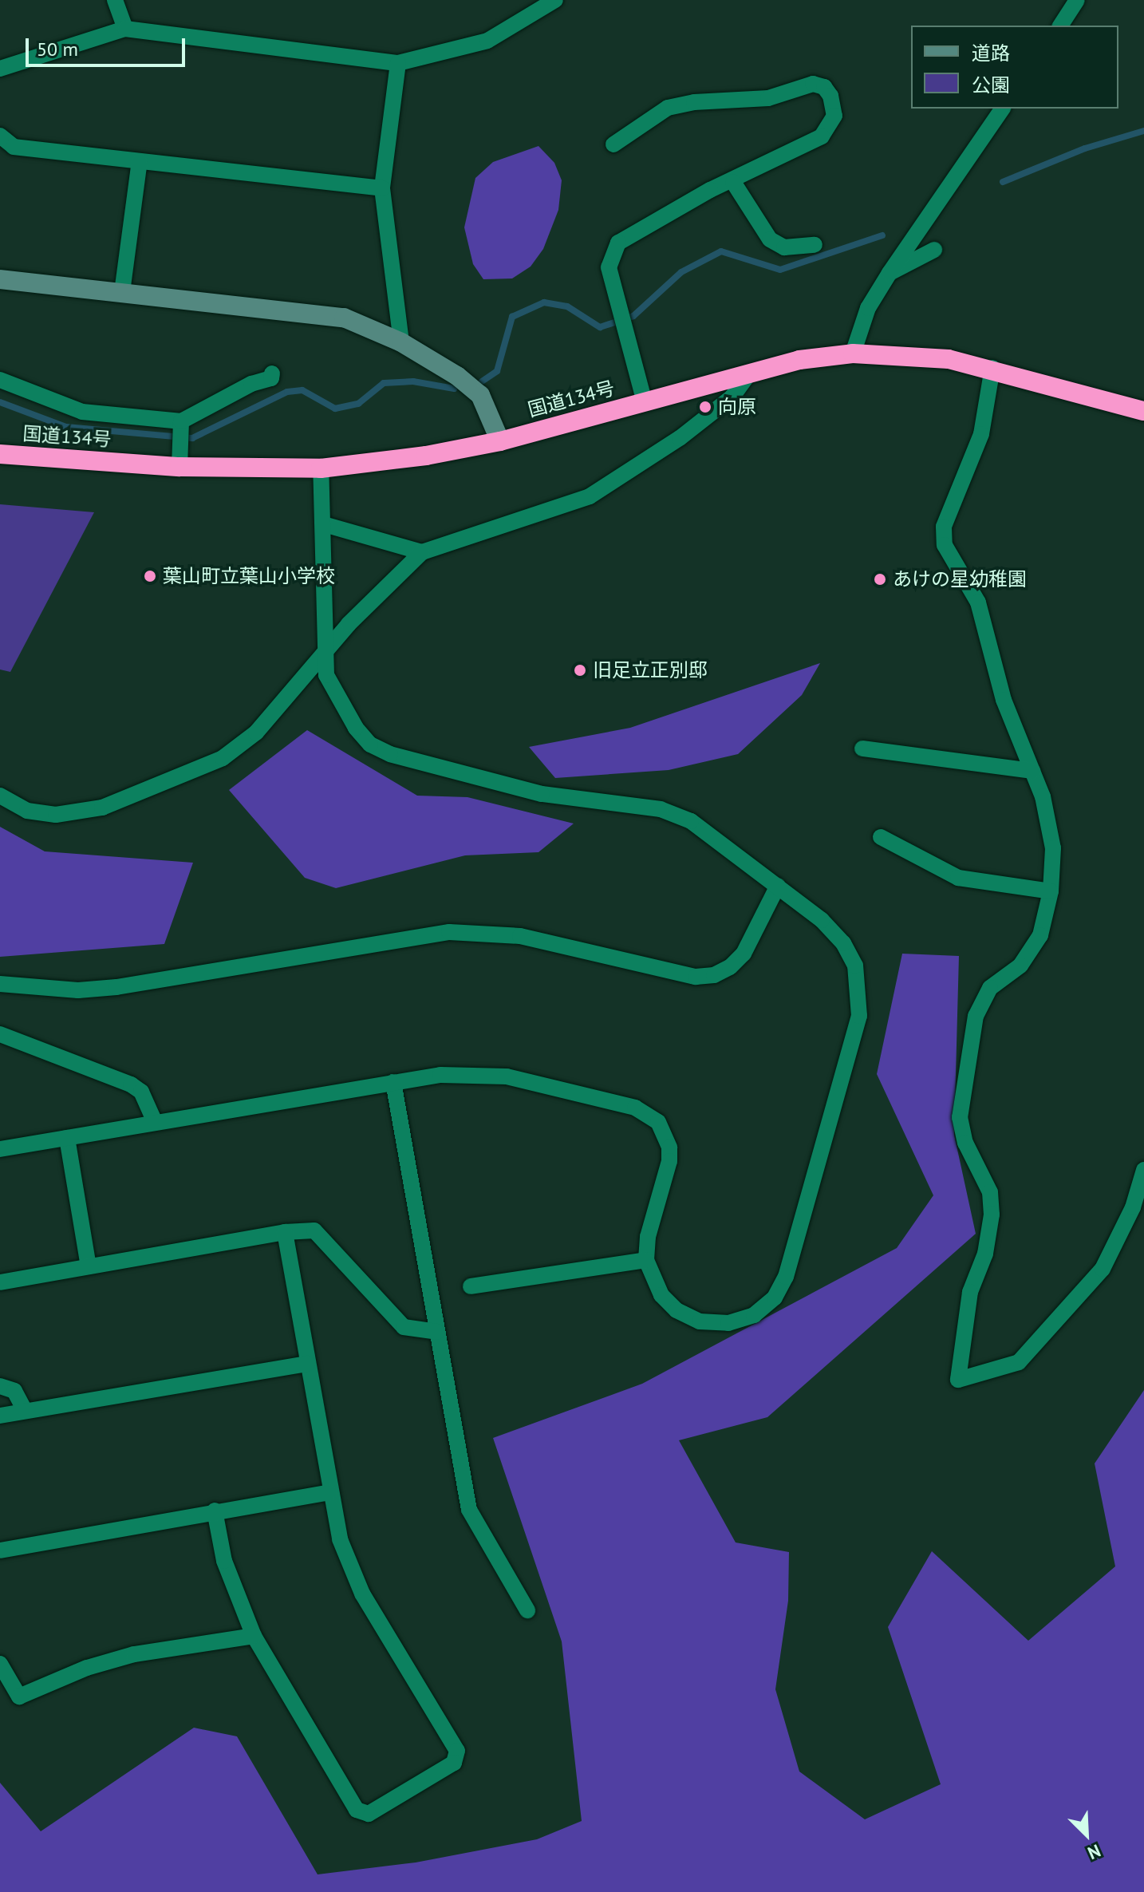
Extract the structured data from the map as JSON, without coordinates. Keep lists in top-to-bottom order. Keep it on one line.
{"streets":{"highway":["国道134号"]},"places":["向原","葉山町立葉山小学校","あけの星幼稚園","旧足立正別邸"],"legend":["道路","公園"],"scale_bar":"50 m","north":"bottom right"}
